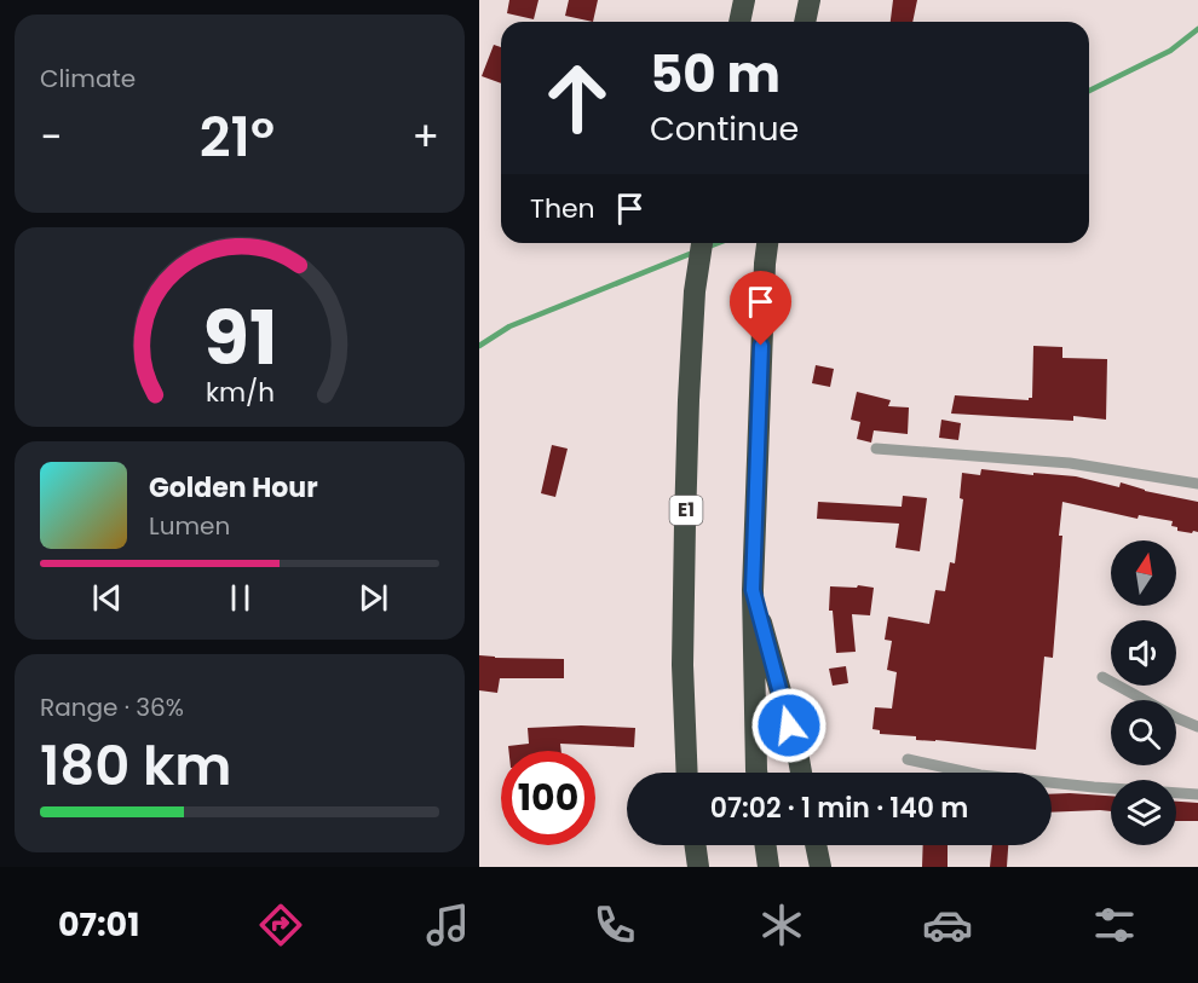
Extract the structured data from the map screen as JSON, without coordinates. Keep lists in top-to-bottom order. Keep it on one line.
{"streets":{"highway":["E1"]},"north":"top","page":{"tile":["Climate",["Range · 36%","180 km"]],"turn":["50 m","Continue"],"heat":["−","21°","+"],"then":"Then","song":["Golden Hour","Lumen"],"limit":"100","trip":"07:02 · 1 min · 140 m","tabs":"07:01","gauge":["91","km/h"]}}
